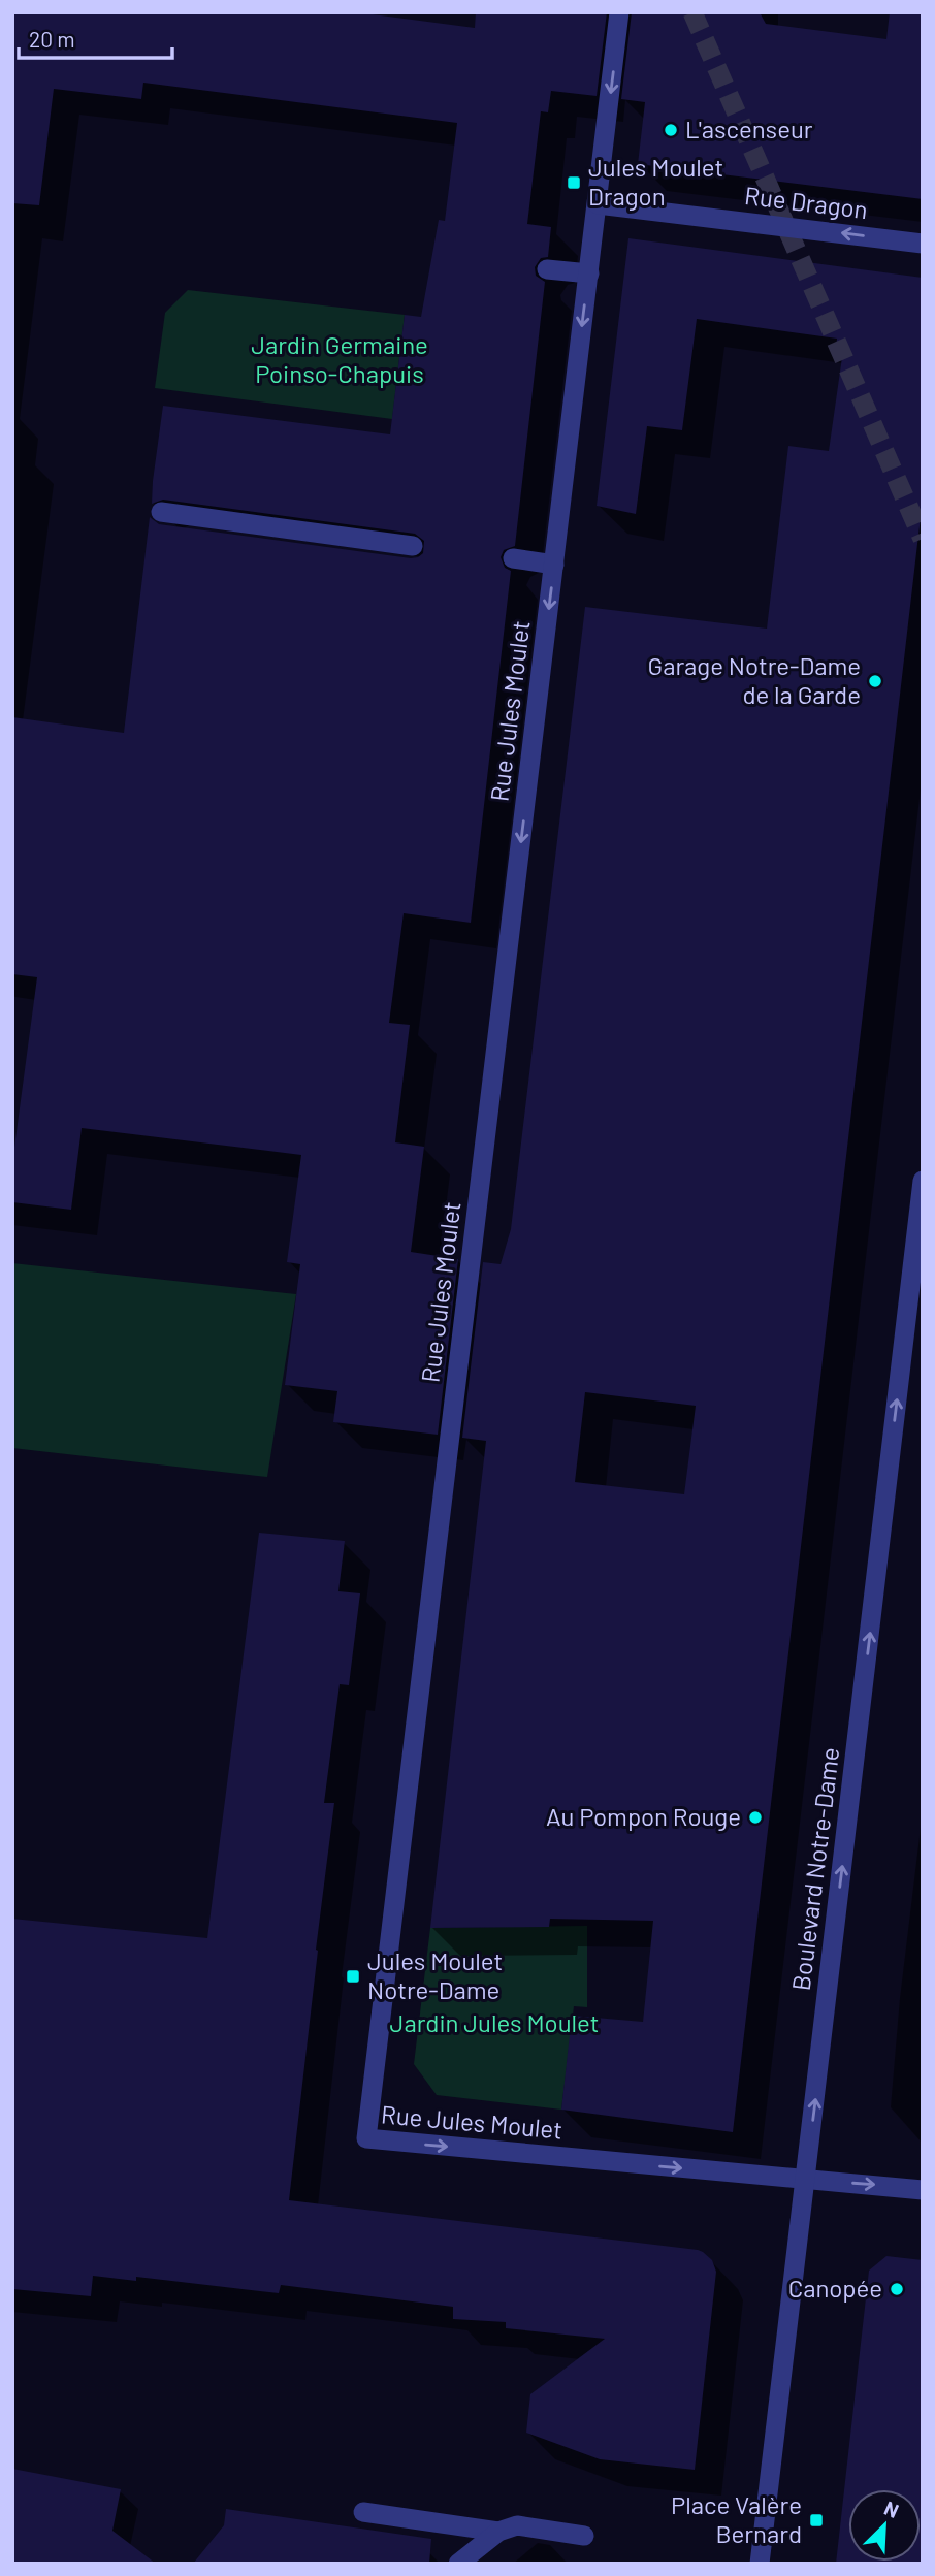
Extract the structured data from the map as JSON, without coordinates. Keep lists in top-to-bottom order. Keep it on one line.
{"streets":{"street":["Rue Dragon","Rue Jules Moulet","Boulevard Notre-Dame"]},"crossings":[["Rue Dragon","Rue Jules Moulet"],["Rue Jules Moulet","Boulevard Notre-Dame"]],"one_way":["Rue Dragon","Rue Jules Moulet","Boulevard Notre-Dame"],"parks":["Jardin Germaine Poinso-Chapuis","Jardin Jules Moulet"],"places":{"other":["L'ascenseur","Garage Notre-Dame de la Garde","Au Pompon Rouge","Canopée"],"transit":["Jules Moulet Dragon","Jules Moulet Notre-Dame","Place Valère Bernard"]},"scale_bar":"20 m","north":"top right"}
